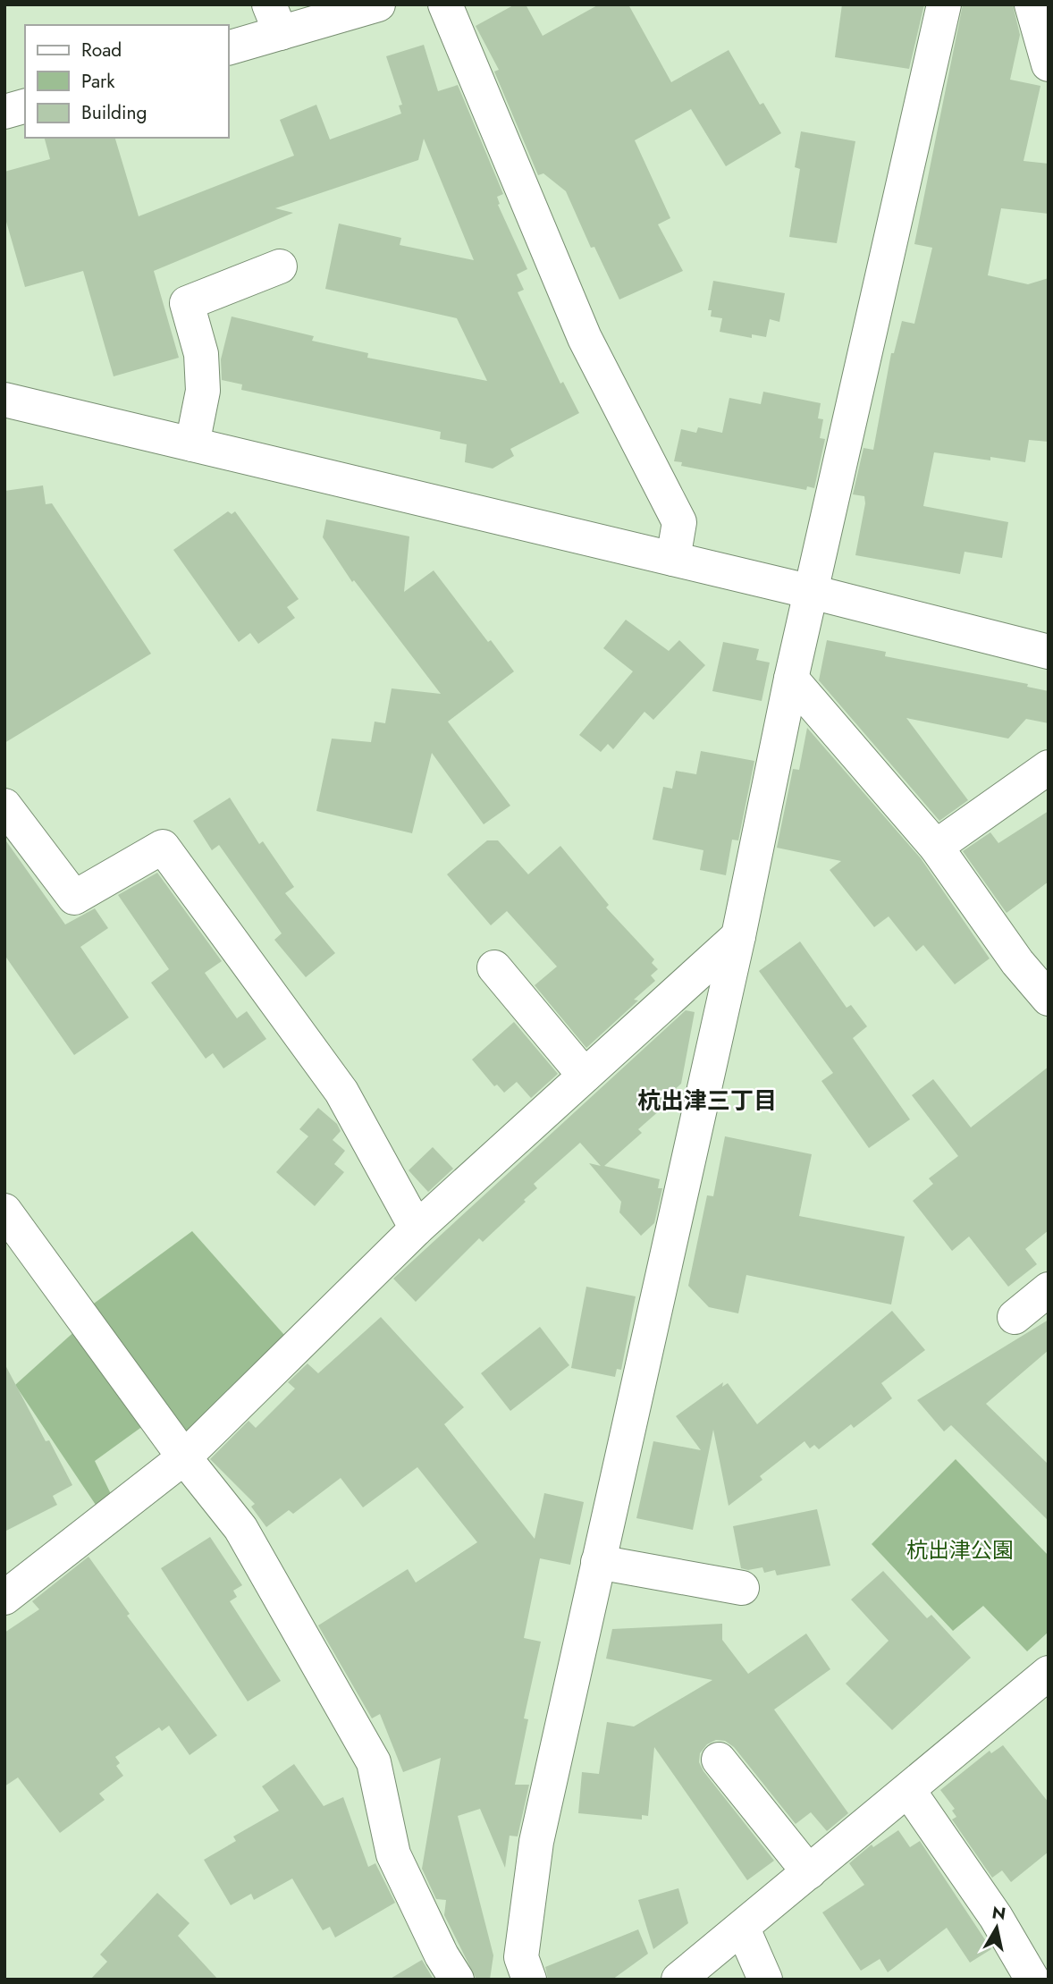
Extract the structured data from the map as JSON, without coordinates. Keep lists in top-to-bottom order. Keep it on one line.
{"districts":["杭出津三丁目"],"parks":["杭出津公園"],"legend":["Road","Park","Building"],"north":"top"}
